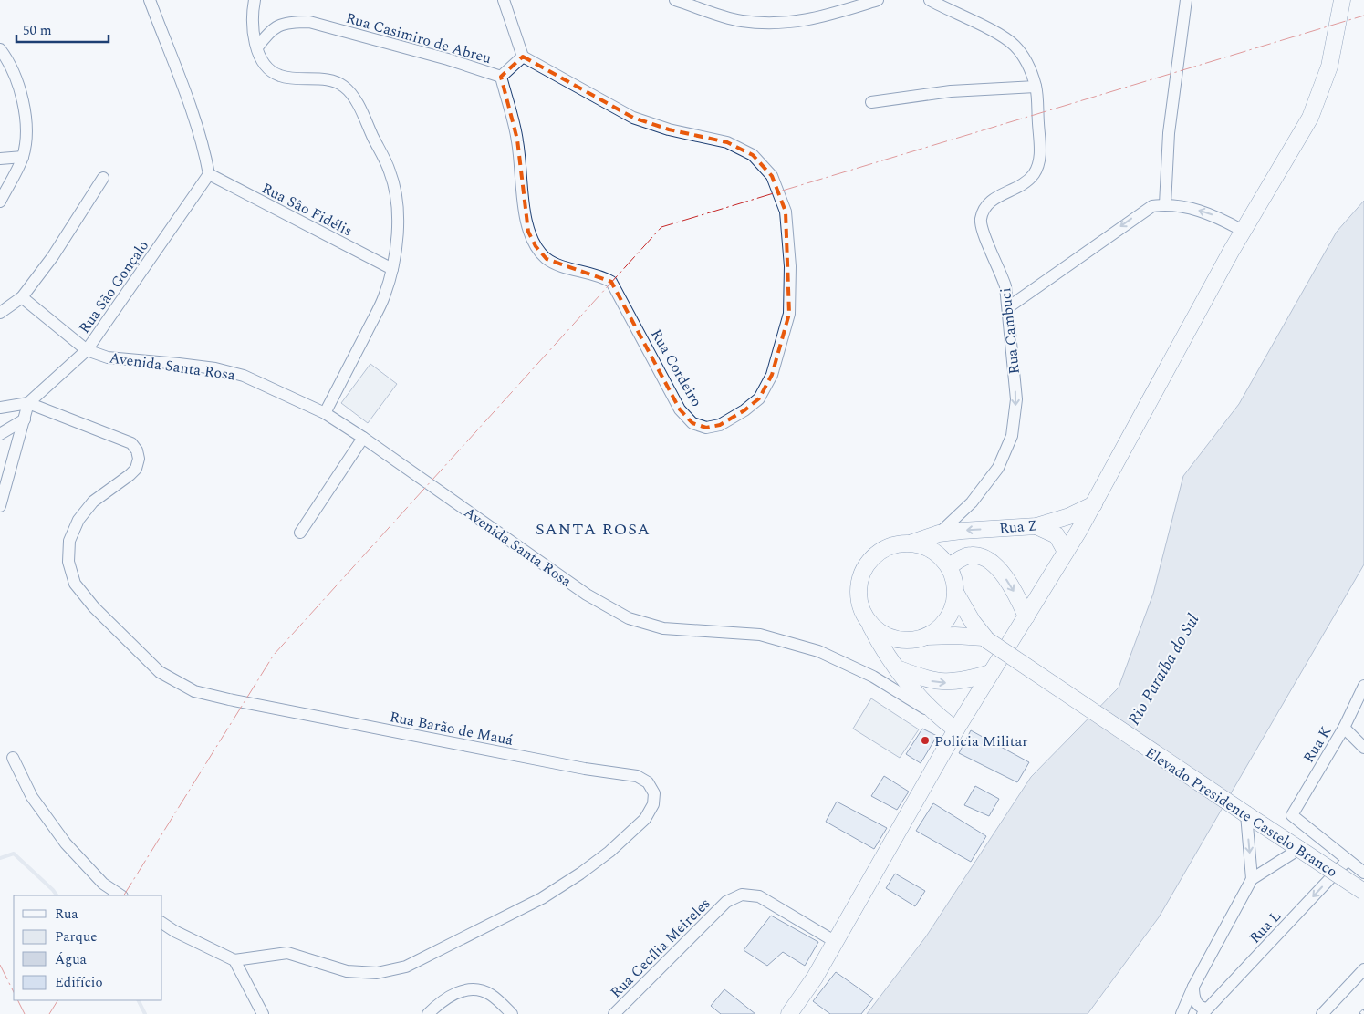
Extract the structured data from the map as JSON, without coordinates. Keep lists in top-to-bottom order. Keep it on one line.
{"streets":{"main road":["Avenida Santa Rosa","Rua Z","Elevado Presidente Castelo Branco"],"street":["Rua Casimiro de Abreu","Rua São Fidélis","Rua São Gonçalo","Rua Cambuci","Rua Cordeiro","Rua Barão de Mauá","Rua K","Rua L","Rua Cecília Meireles"]},"crossings":[["Rua Casimiro de Abreu","Rua Cordeiro"],["Rua São Fidélis","Rua São Gonçalo"],["Rua São Gonçalo","Avenida Santa Rosa"],["Rua São Gonçalo","Rua Barão de Mauá"],["Rua Cambuci","Rua Z"],["Rua K","Rua L"]],"one_way":["Rua Cambuci"],"districts":["SANTA ROSA"],"water":["Rio Paraíba do Sul"],"places":["Policia Militar"],"legend":["Rua","Parque","Água","Edifício"],"scale_bar":"50 m"}
